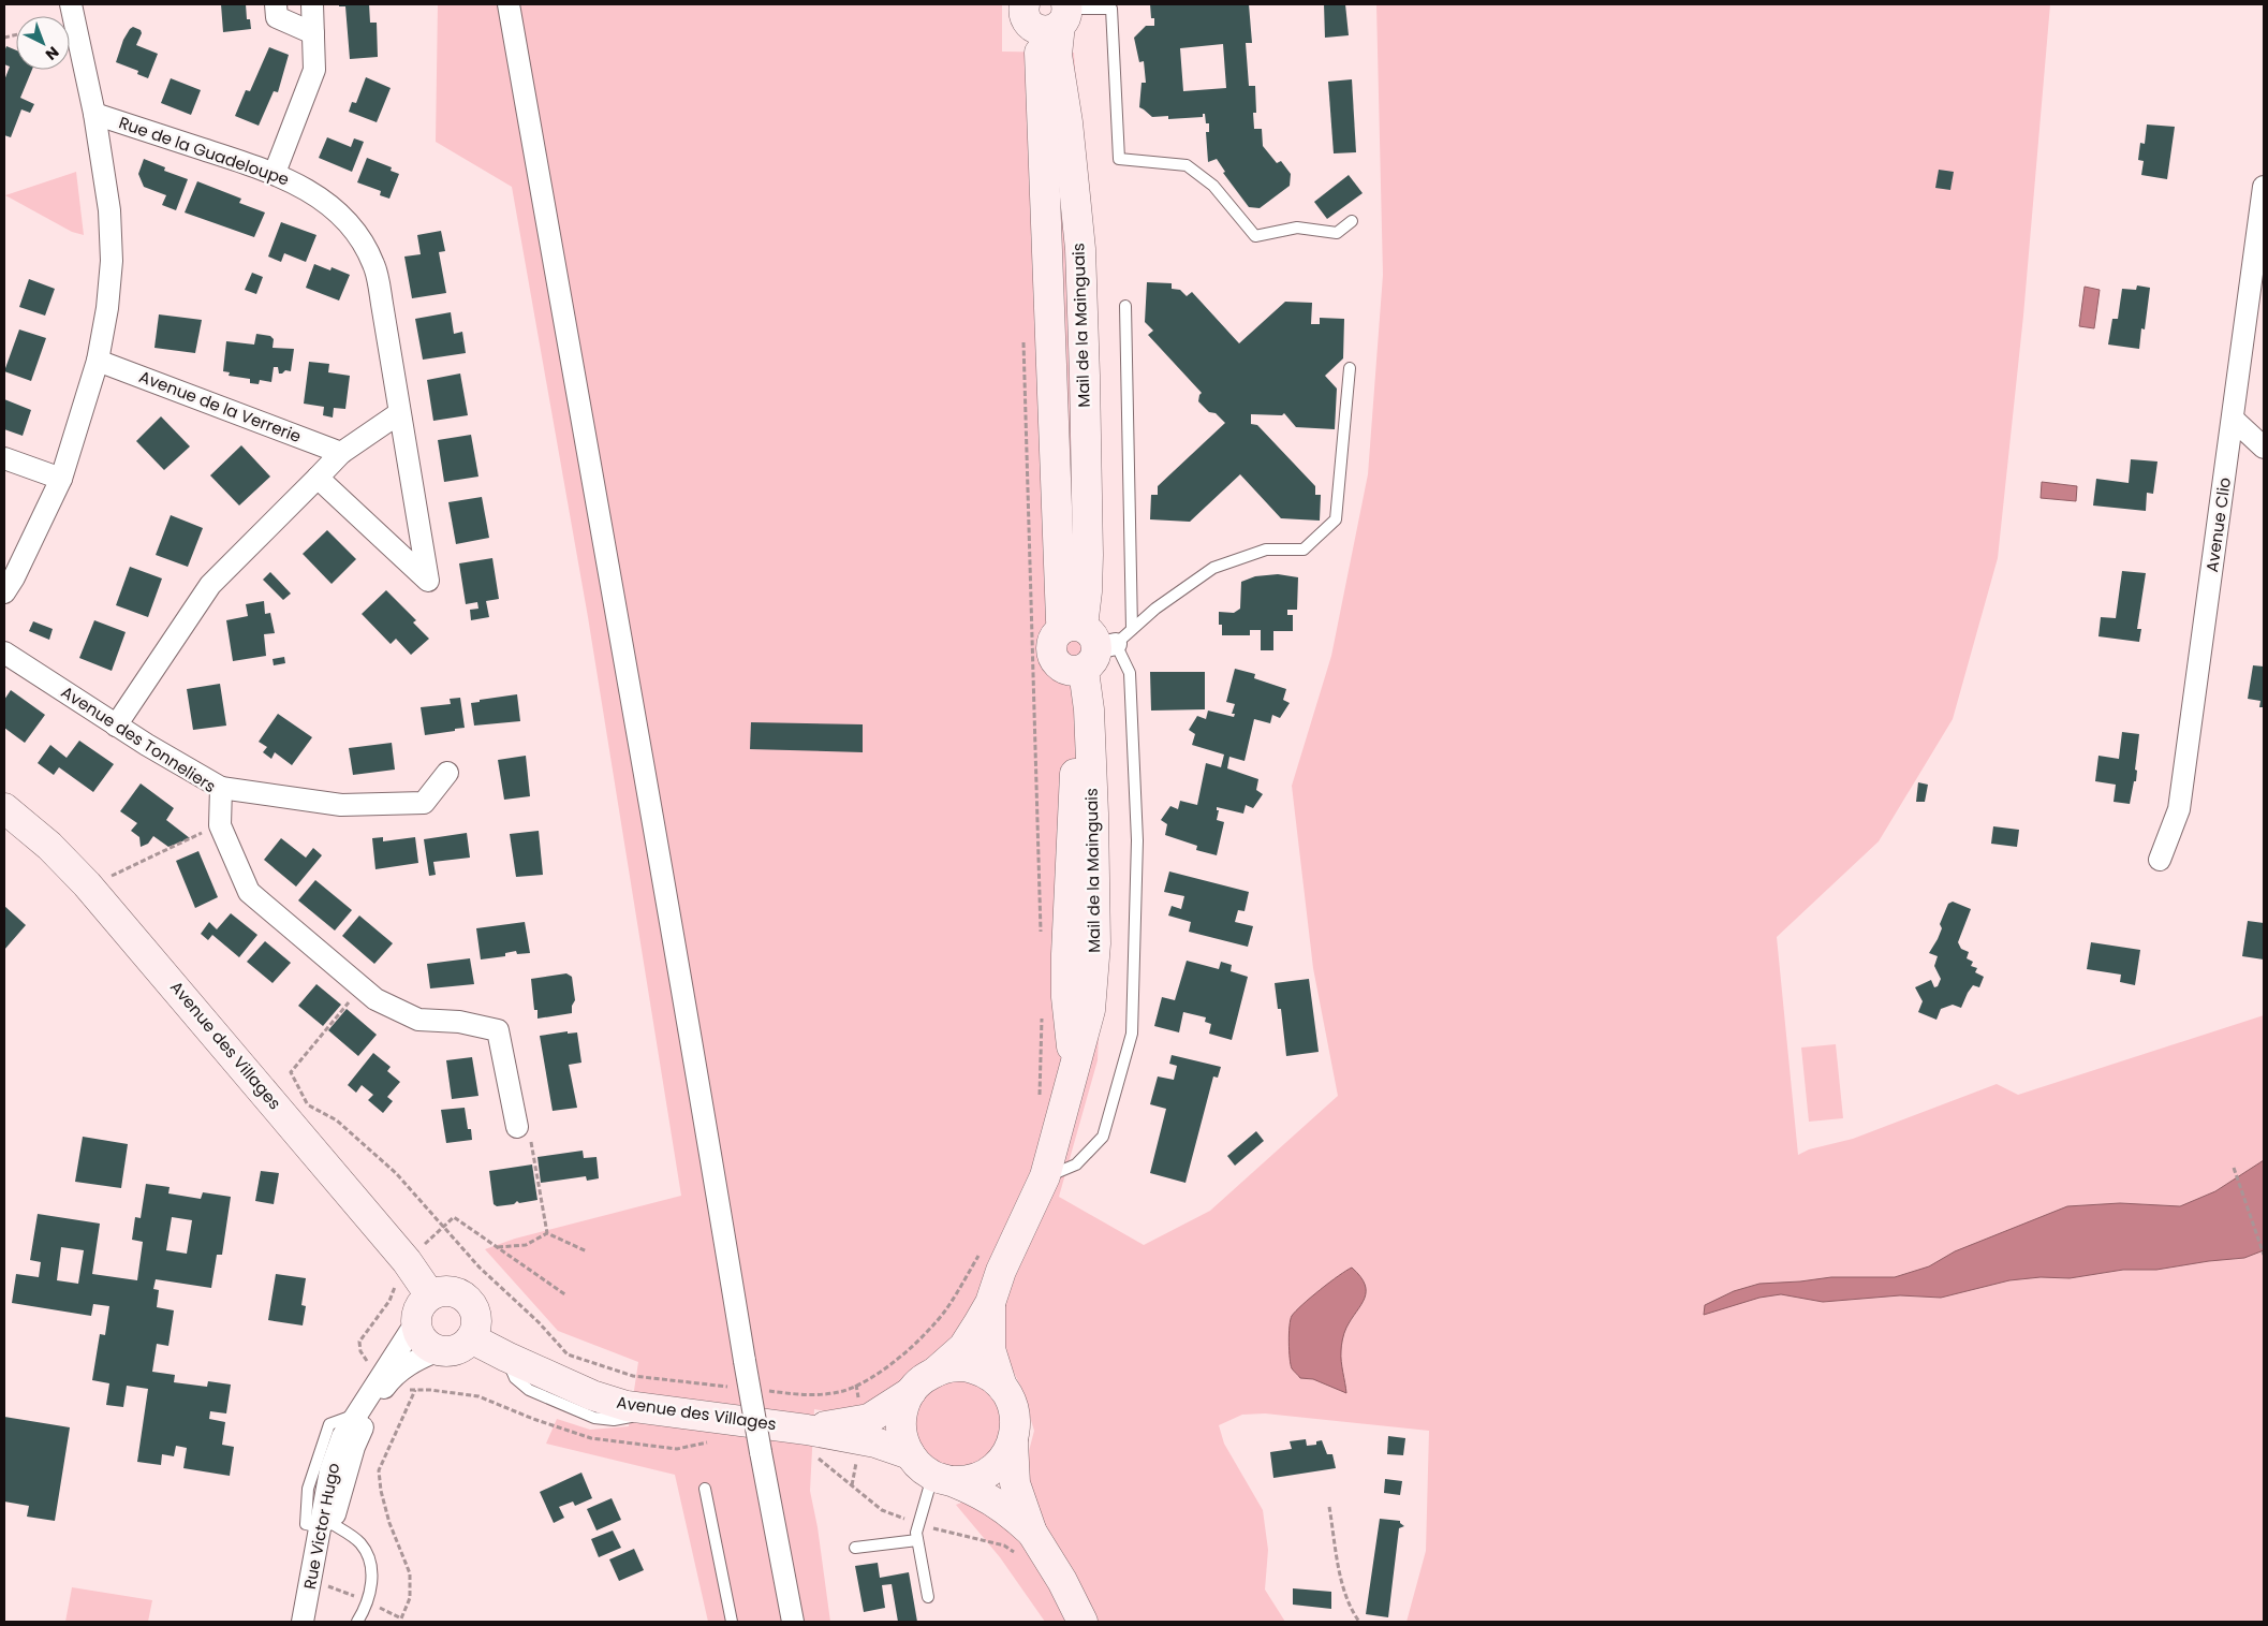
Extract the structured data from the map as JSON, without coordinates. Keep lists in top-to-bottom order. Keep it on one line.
{"streets":{"street":["Rue de la Guadeloupe","Mail de la Mainguais","Avenue de la Verrerie","Avenue Clio","Avenue des Tonneliers","Avenue des Villages","Rue Victor Hugo"]},"crossings":[["Mail de la Mainguais","Avenue des Villages"],["Avenue des Villages","Rue Victor Hugo"]],"north":"bottom right"}
